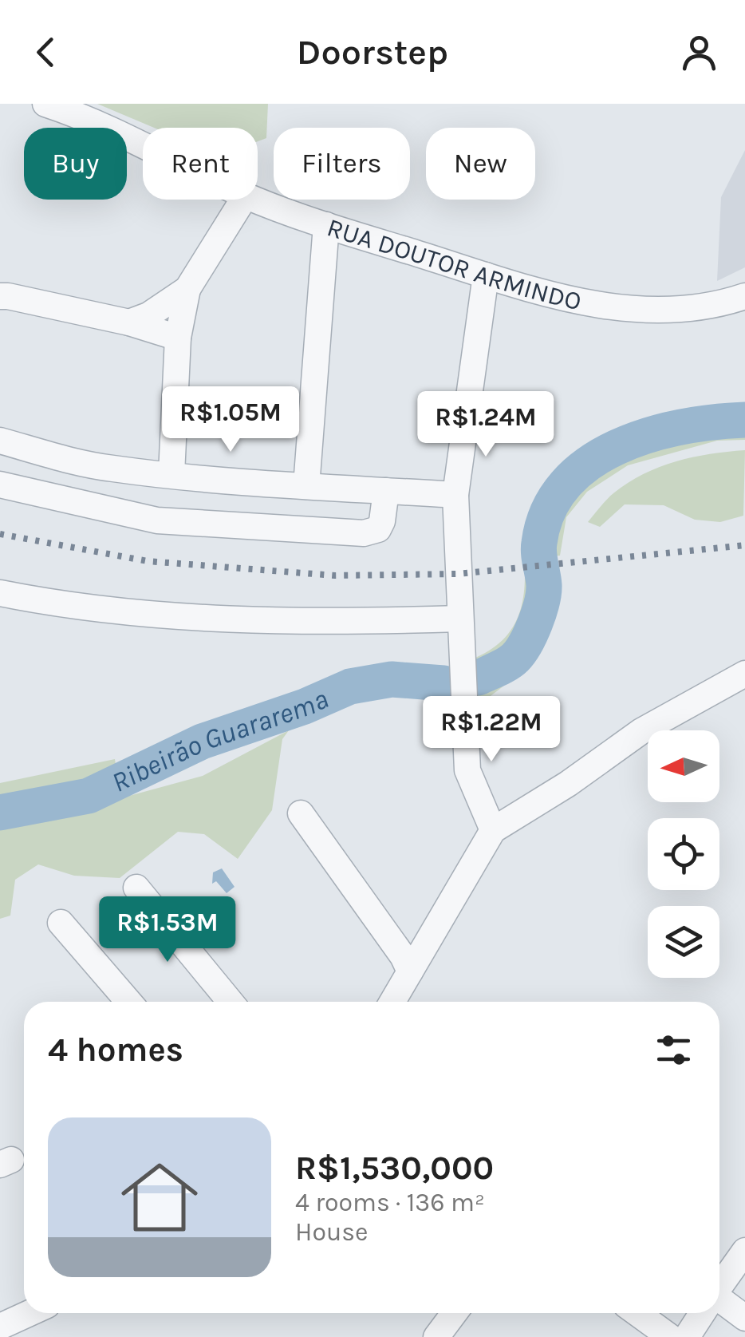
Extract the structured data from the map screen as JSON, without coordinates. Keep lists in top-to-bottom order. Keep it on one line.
{"streets":{"street":["RUA DOUTOR ARMINDO"]},"water":["Ribeirão Guararema"],"north":"left","page":{"header":"Doorstep","chip":["Buy","Rent","Filters","New"],"price":["R$1.05M","R$1.24M","R$1.22M","R$1.53M"],"heading":"4 homes","list":[{"name":"R$1,530,000","note":"4 rooms · 136 m² · House"}]}}
